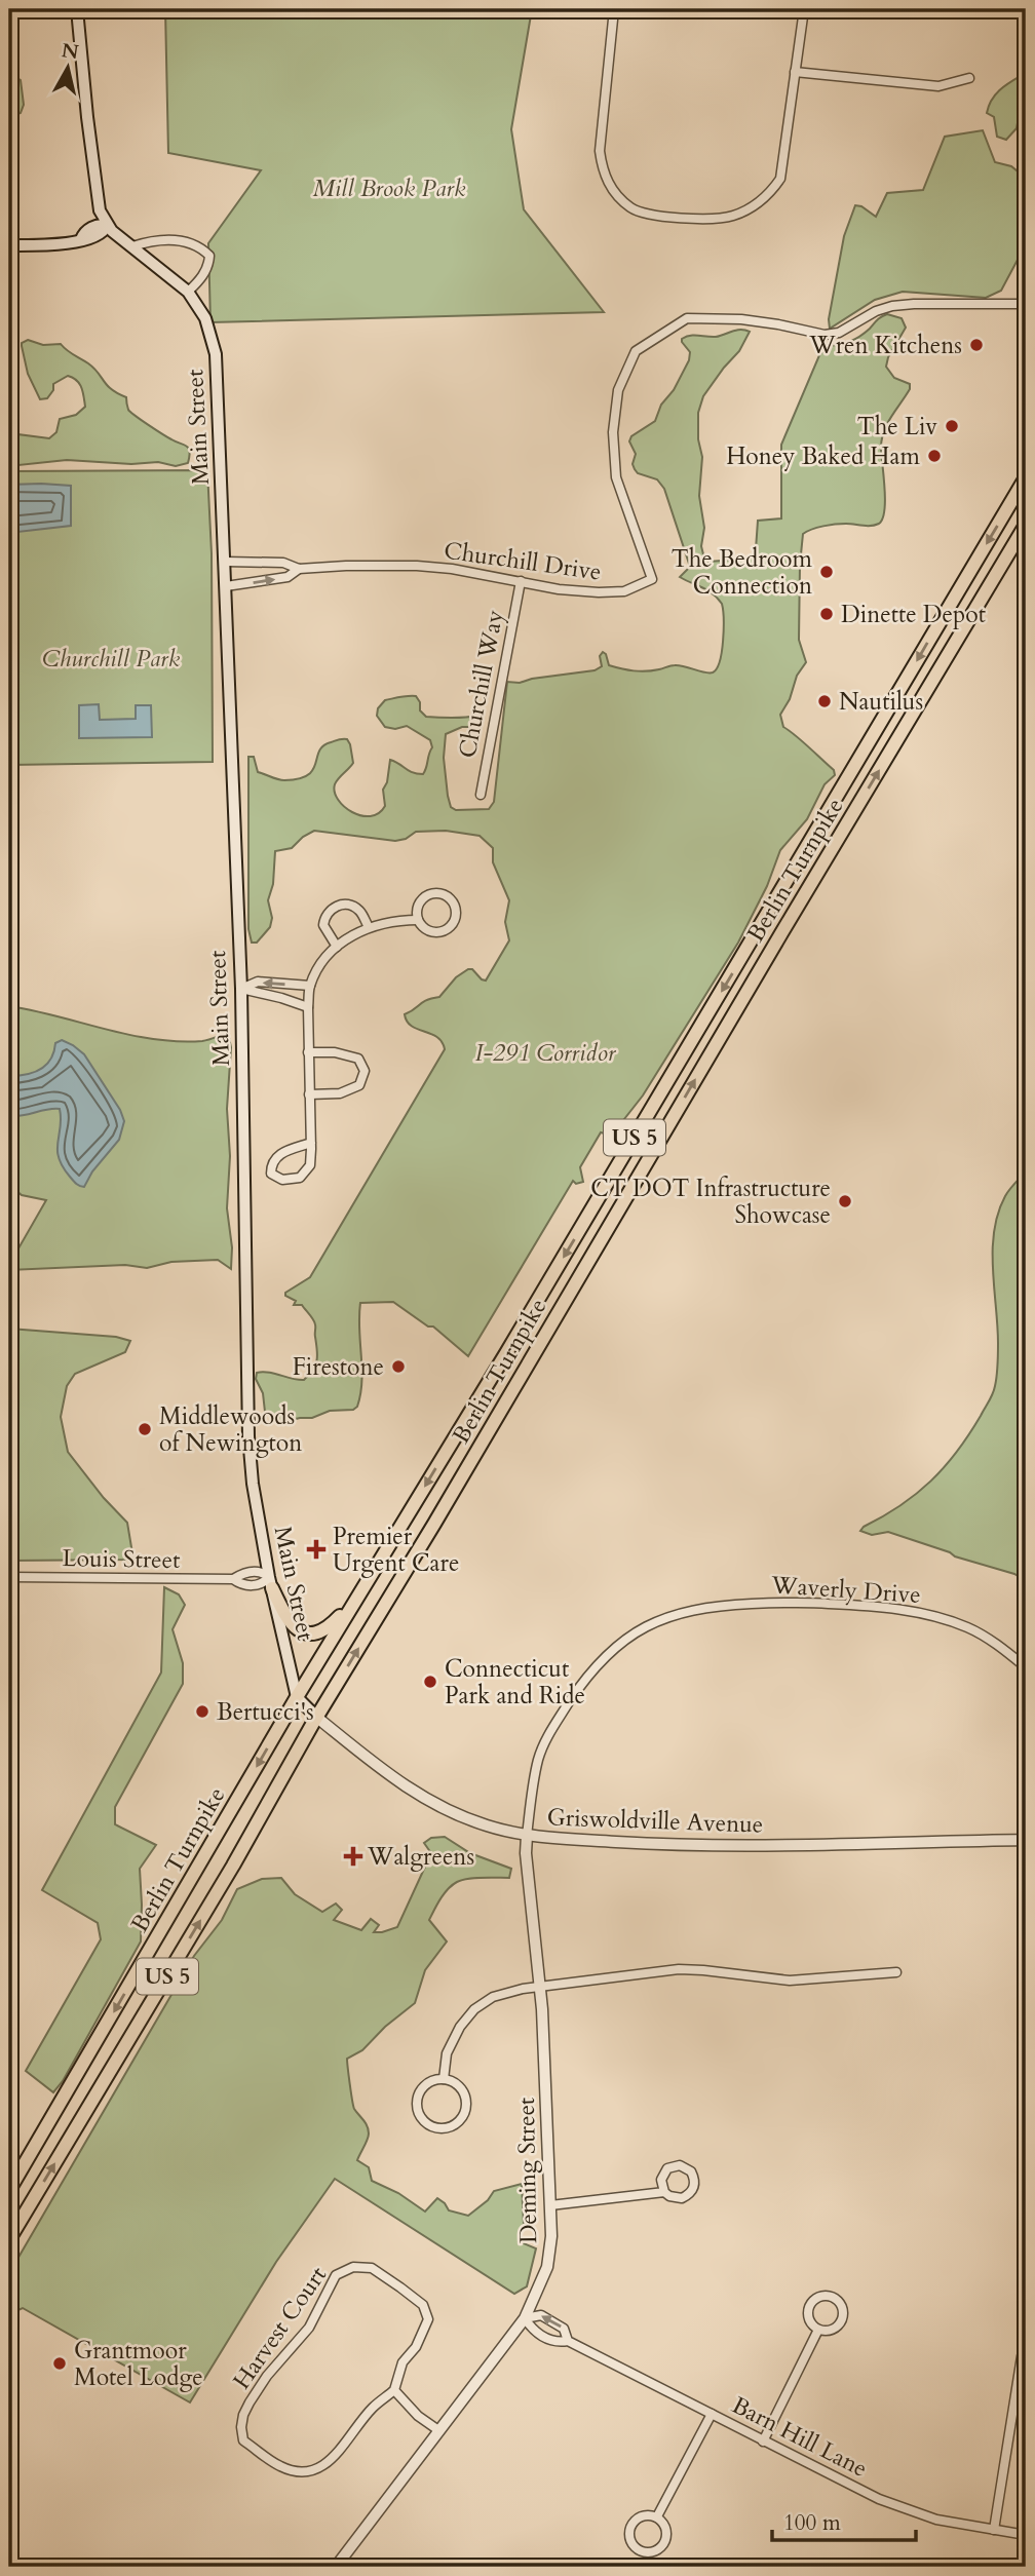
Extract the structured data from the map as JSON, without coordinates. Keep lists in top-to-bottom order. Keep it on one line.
{"streets":{"highway":["Berlin Turnpike","US 5"],"main road":["Main Street"],"street":["Churchill Drive","Churchill Way","Louis Street","Waverly Drive","Griswoldville Avenue","Deming Street","Harvest Court","Barn Hill Lane"]},"crossings":[["Main Street","Churchill Drive"],["Main Street","Berlin Turnpike"],["Main Street","Louis Street"],["Churchill Drive","Churchill Way"],["Berlin Turnpike","Griswoldville Avenue"],["Waverly Drive","Griswoldville Avenue"],["Waverly Drive","Deming Street"],["Griswoldville Avenue","Deming Street"],["Deming Street","Barn Hill Lane"]],"parks":["Mill Brook Park","Churchill Park","I-291 Corridor"],"places":{"other":["Wren Kitchens","The Liv","Honey Baked Ham","The Bedroom Connection","Dinette Depot","Nautilus","CT DOT Infrastructure Showcase","Firestone","Middlewoods of Newington","Connecticut Park and Ride","Bertucci's","Grantmoor Motel Lodge"],"health":["Premier Urgent Care","Walgreens"]},"scale_bar":"100 m","north":"top"}
